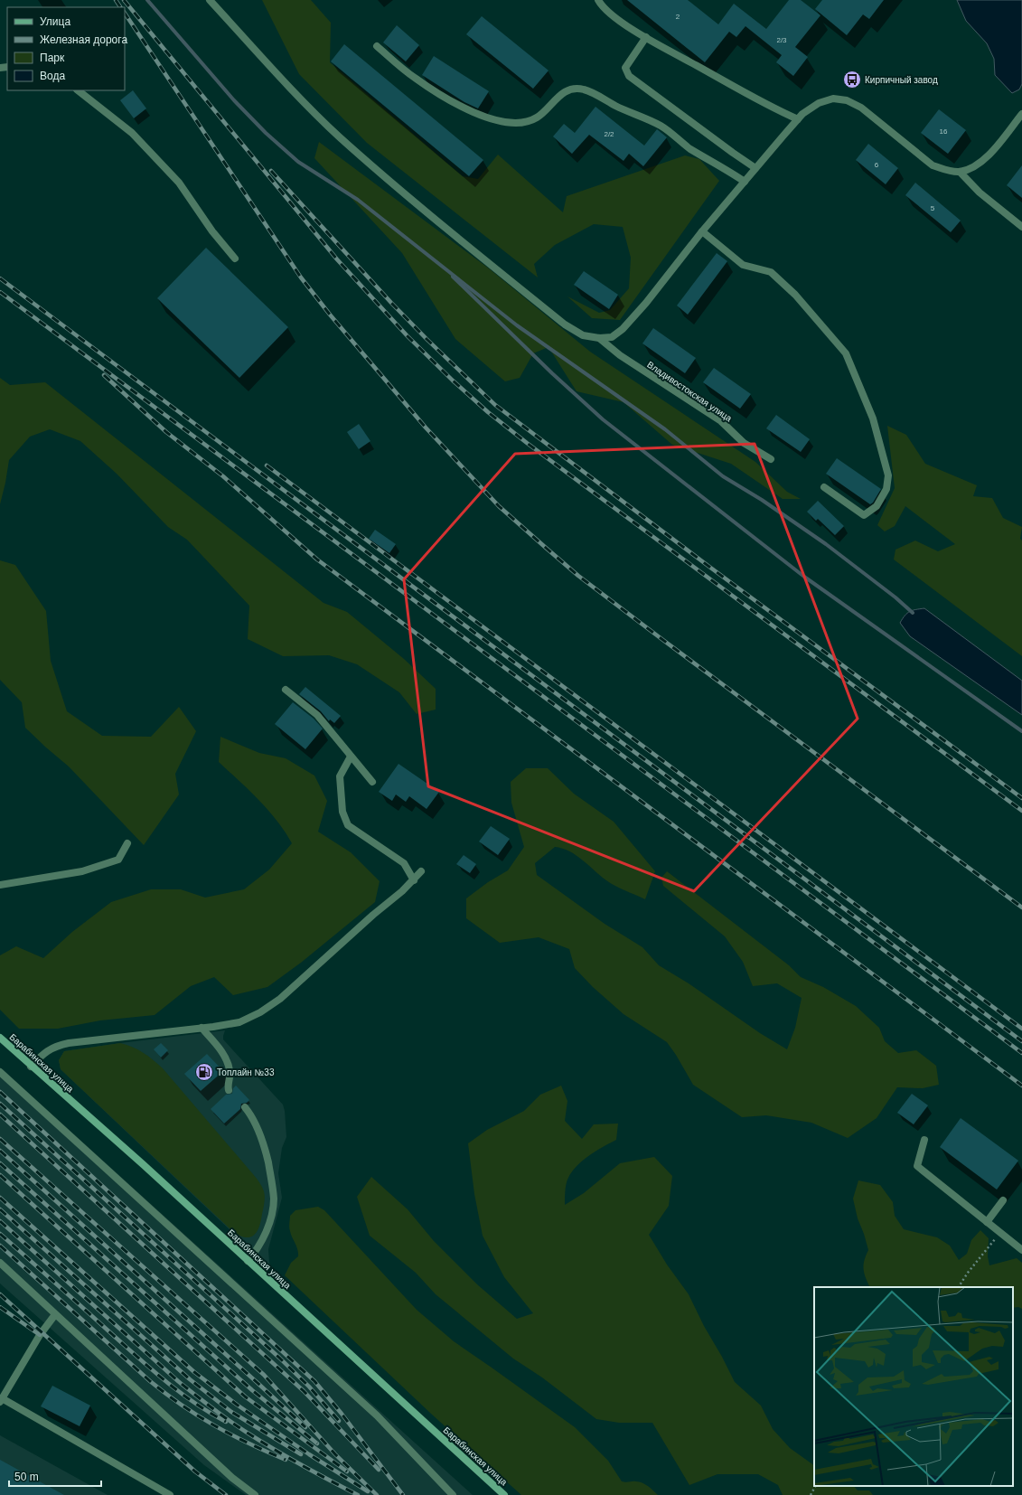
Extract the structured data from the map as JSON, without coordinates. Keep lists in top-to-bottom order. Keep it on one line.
{"streets":{"main road":["Барабинская улица"],"street":["Владивостокская улица"]},"places":{"bus stop":["Кирпичный завод"],"fuel station":["Топлайн №33"]},"house_numbers":["2","2/3","16","2/2","6","5"],"legend":["Улица","Железная дорога","Парк","Вода"],"scale_bar":"50 m"}
